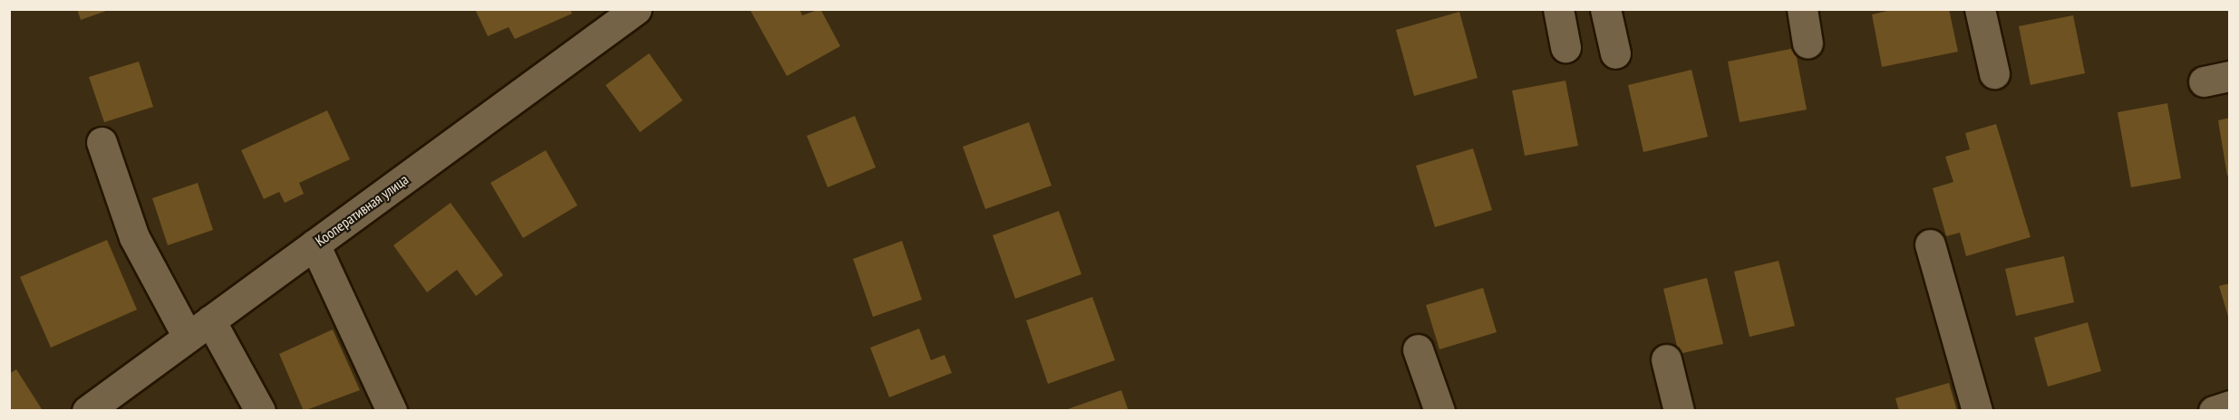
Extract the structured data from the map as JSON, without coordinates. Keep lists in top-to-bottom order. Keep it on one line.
{"streets":{"street":["Кооперативная улица"]}}
